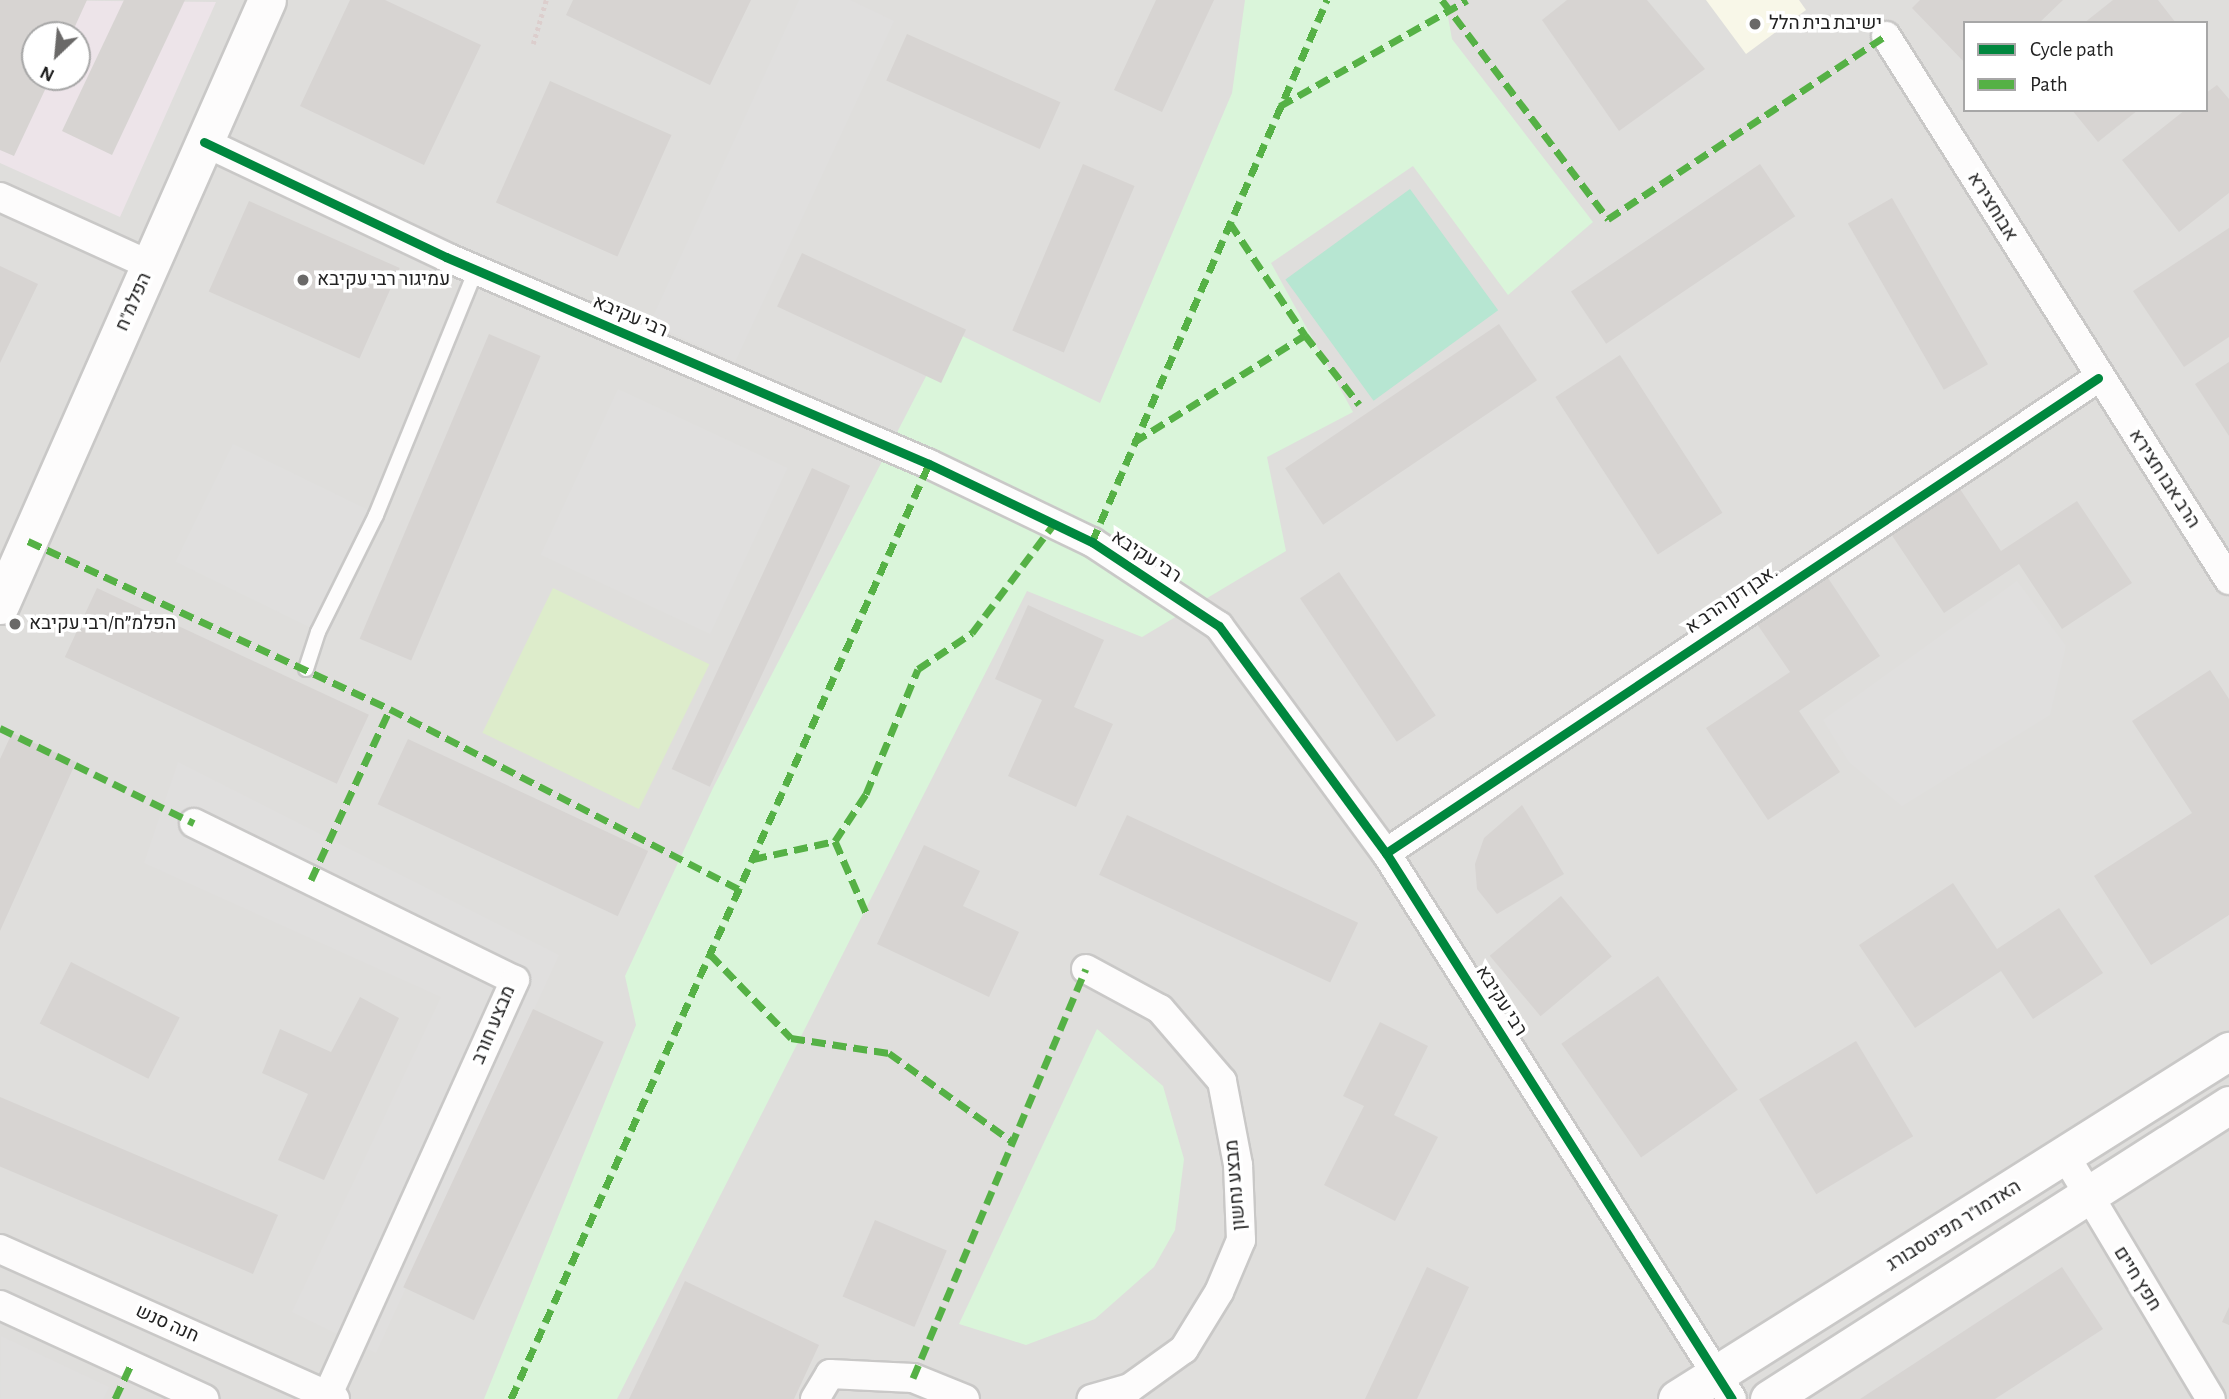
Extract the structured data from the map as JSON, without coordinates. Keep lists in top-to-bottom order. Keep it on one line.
{"streets":{"street":["אבוחצירא","הפלמ\"ח","רבי עקיבא","הרב אבו חצירא","אבן דנן הרב א.","מבצע חורב","מבצע נחשון","האדמו\"ר מפיטסבורג","חפץ חיים","חנה סנש"]},"crossings":[["אבוחצירא","הרב אבו חצירא"],["אבוחצירא","אבן דנן הרב א."],["הפלמ\"ח","רבי עקיבא"],["רבי עקיבא","אבן דנן הרב א."],["רבי עקיבא","האדמו\"ר מפיטסבורג"],["הרב אבו חצירא","אבן דנן הרב א."],["מבצע חורב","חנה סנש"],["האדמו\"ר מפיטסבורג","חפץ חיים"]],"places":["ישיבת בית הלל","עמיגור רבי עקיבא","הפלמ״ח/רבי עקיבא"],"legend":["Cycle path","Path"],"north":"bottom left"}
